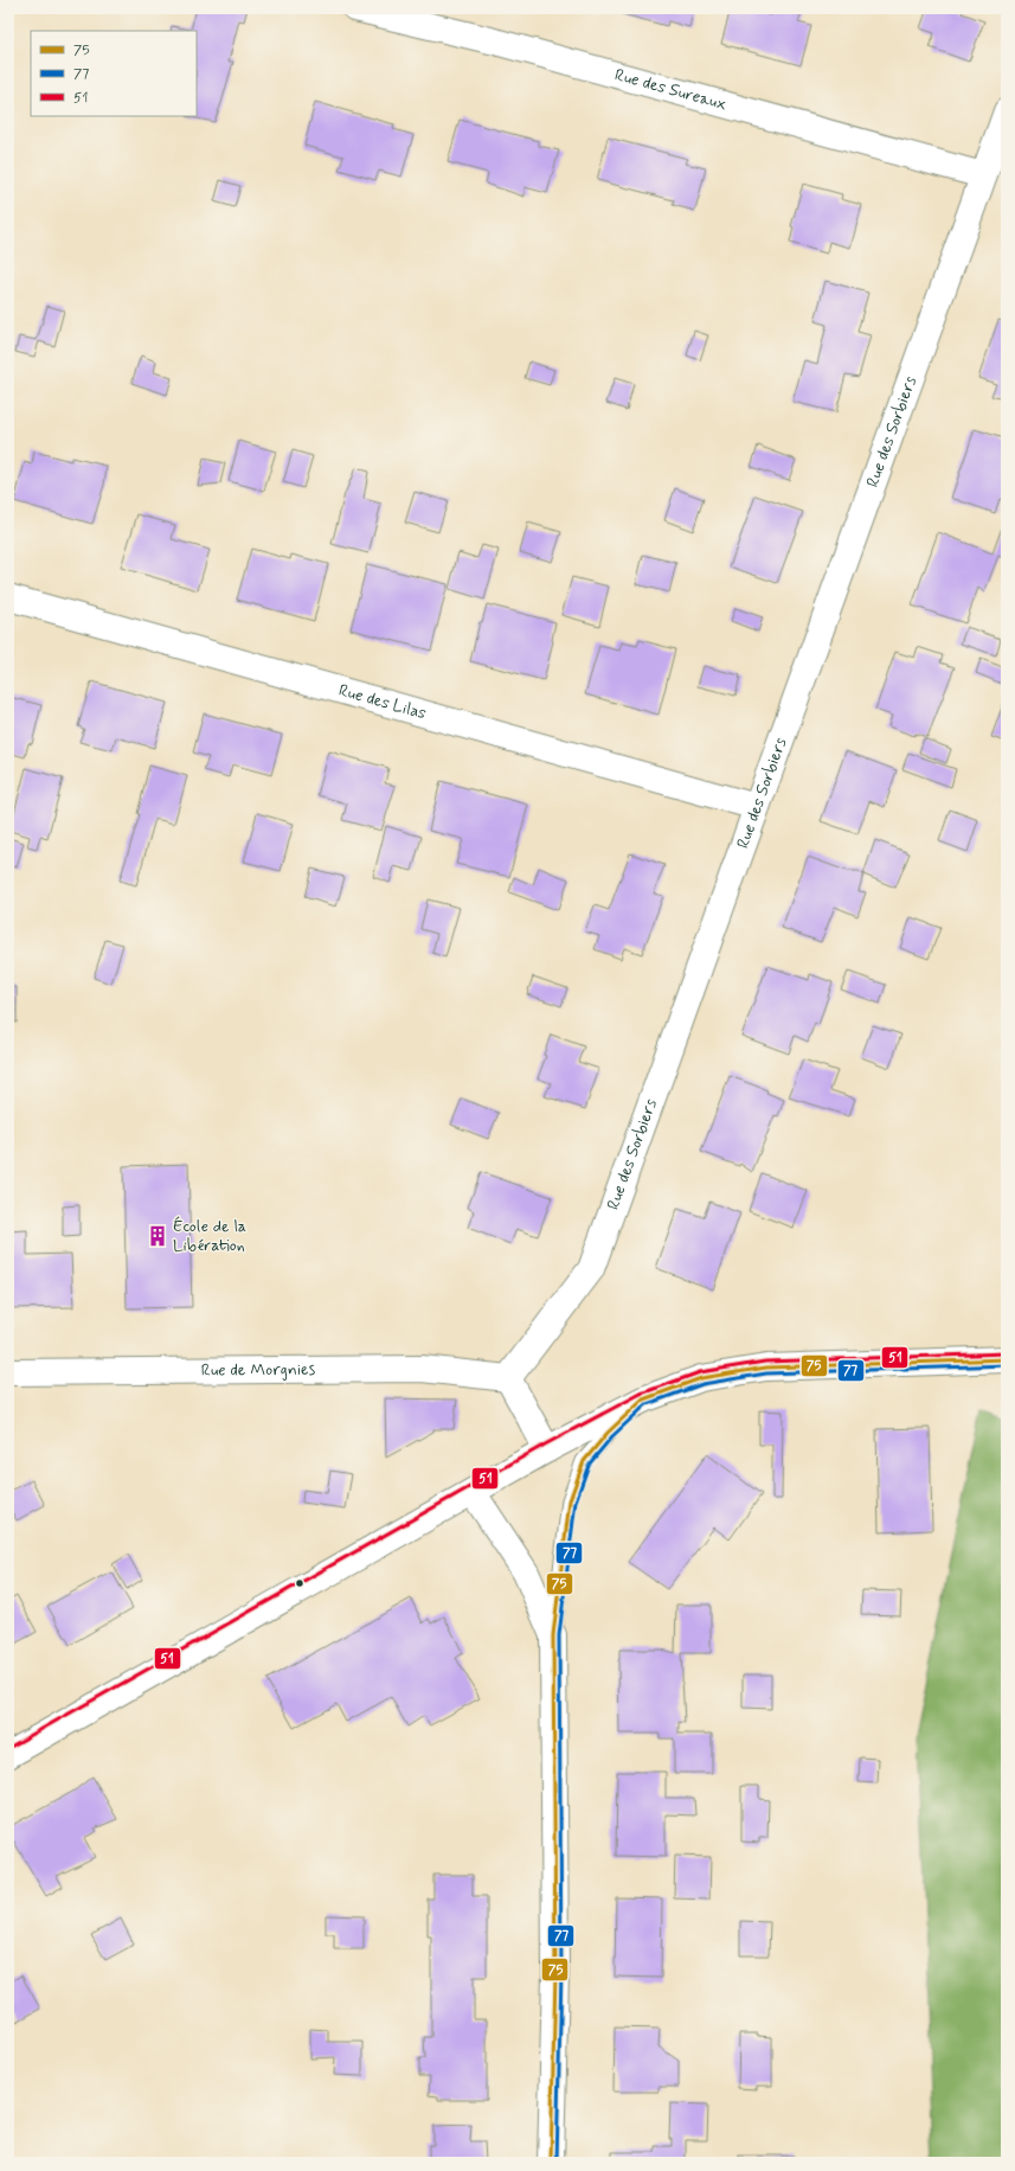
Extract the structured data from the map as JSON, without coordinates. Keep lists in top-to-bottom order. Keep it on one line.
{"streets":{"street":["Rue des Sureaux","Rue des Sorbiers","Rue des Lilas","Rue de Morgnies"]},"crossings":[["Rue des Sureaux","Rue des Sorbiers"],["Rue des Sorbiers","Rue des Lilas"],["Rue des Sorbiers","Rue de Morgnies"]],"places":{"building":["École de la Libération"]},"lines":["transit line 51","transit line 75","transit line 77"],"legend":["75","77","51"]}
